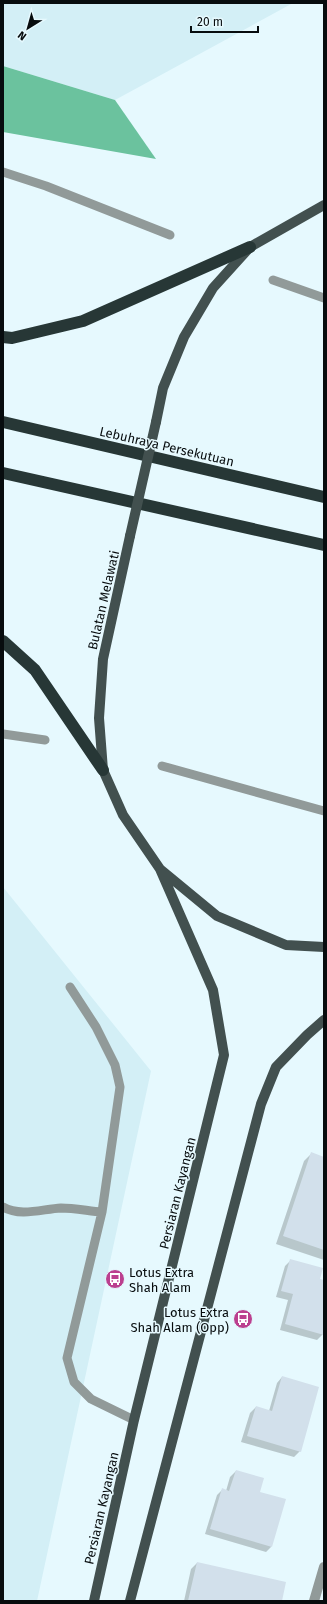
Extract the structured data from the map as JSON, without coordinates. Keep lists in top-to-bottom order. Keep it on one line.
{"streets":{"highway":["Lebuhraya Persekutuan"],"main road":["Bulatan Melawati","Persiaran Kayangan"]},"crossings":[["Bulatan Melawati","Persiaran Kayangan"]],"places":{"bus stop":["Lotus Extra Shah Alam","Lotus Extra Shah Alam (Opp)"]},"scale_bar":"20 m","north":"bottom left"}
